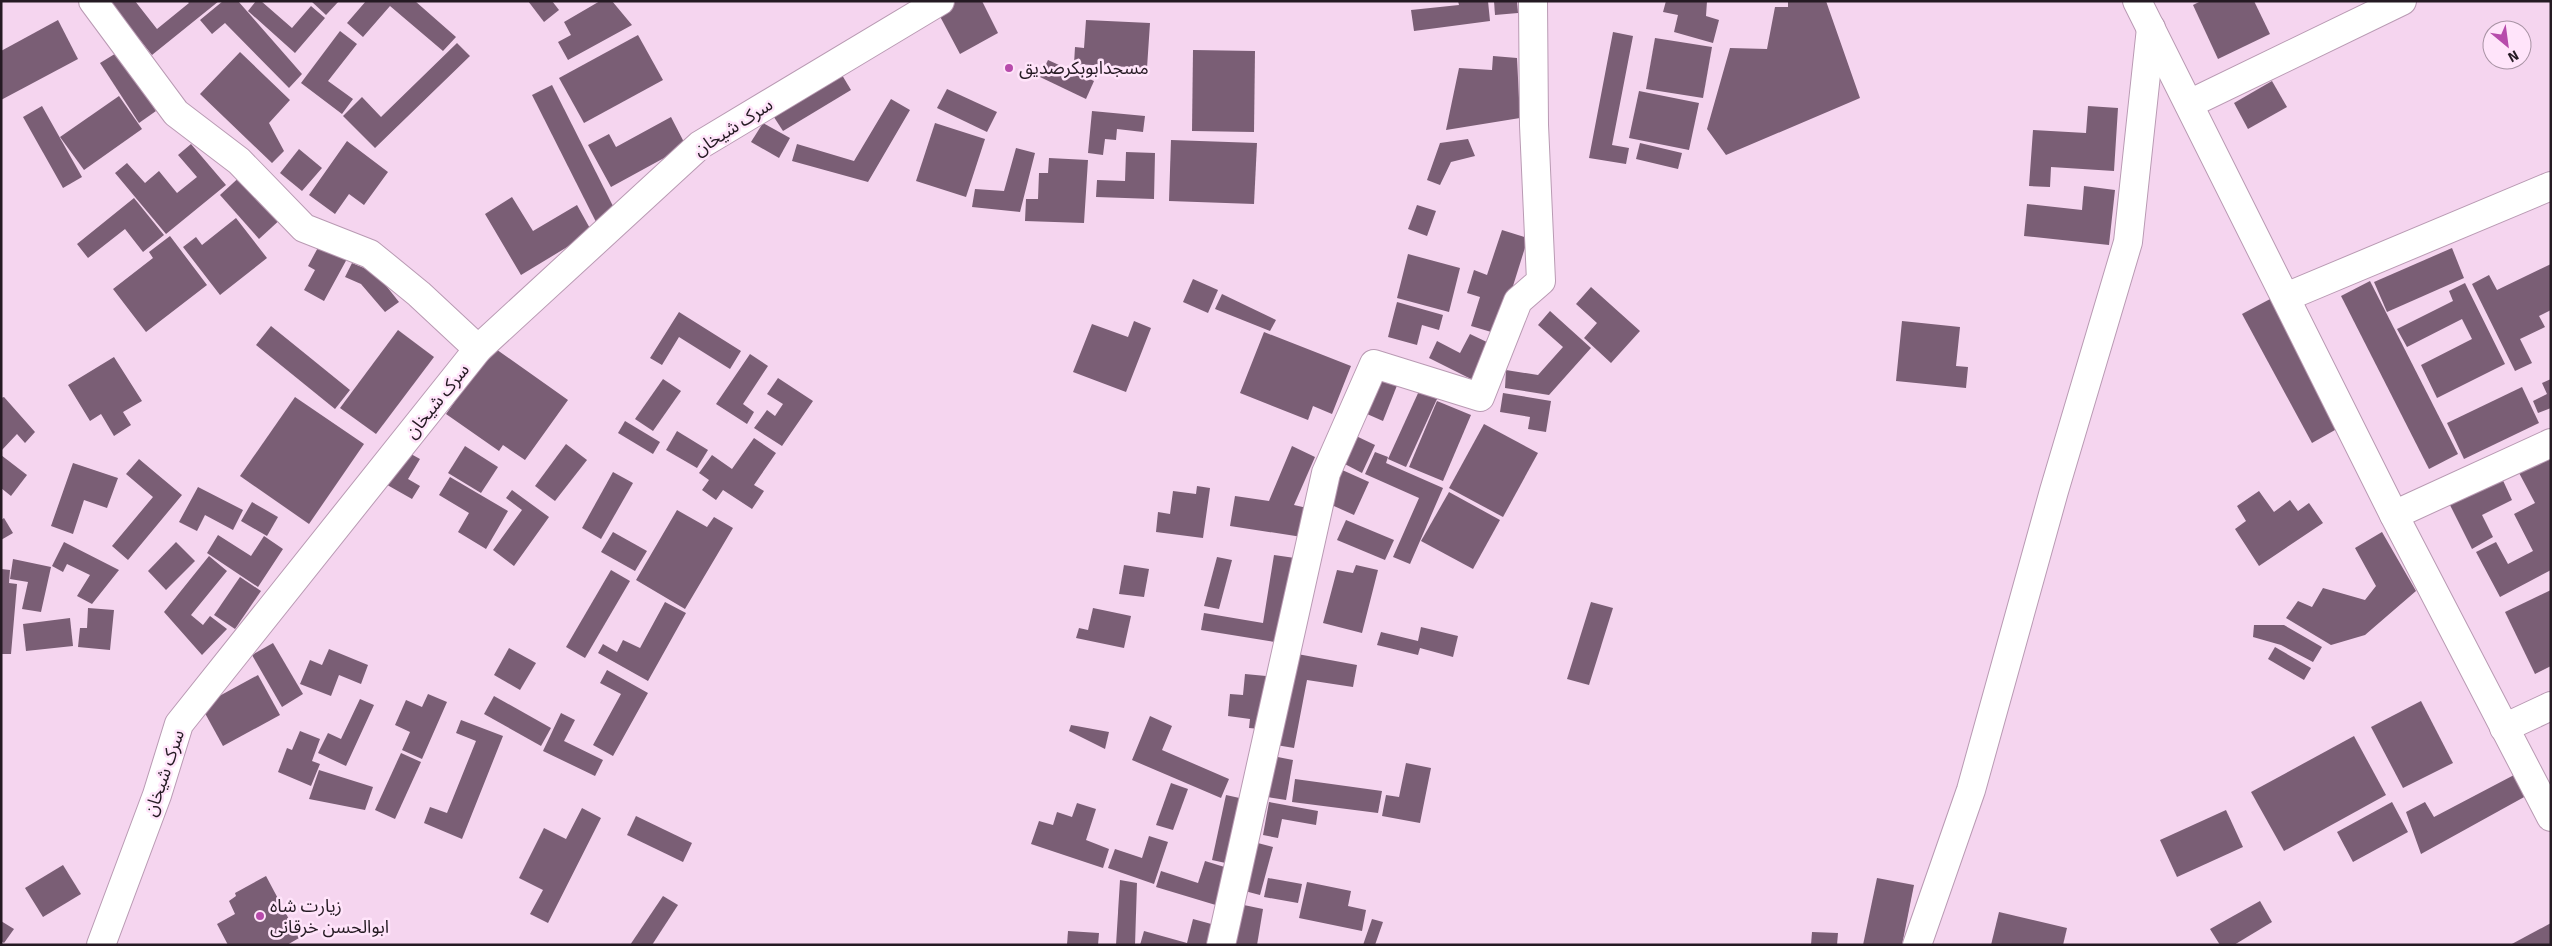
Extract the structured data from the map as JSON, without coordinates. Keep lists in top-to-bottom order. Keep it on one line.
{"streets":{"street":["سرک شیخان"]},"places":["مسجدابوبکرصدیق","زیارت شاه ابوالحسن خرقانی"],"north":"bottom right"}
